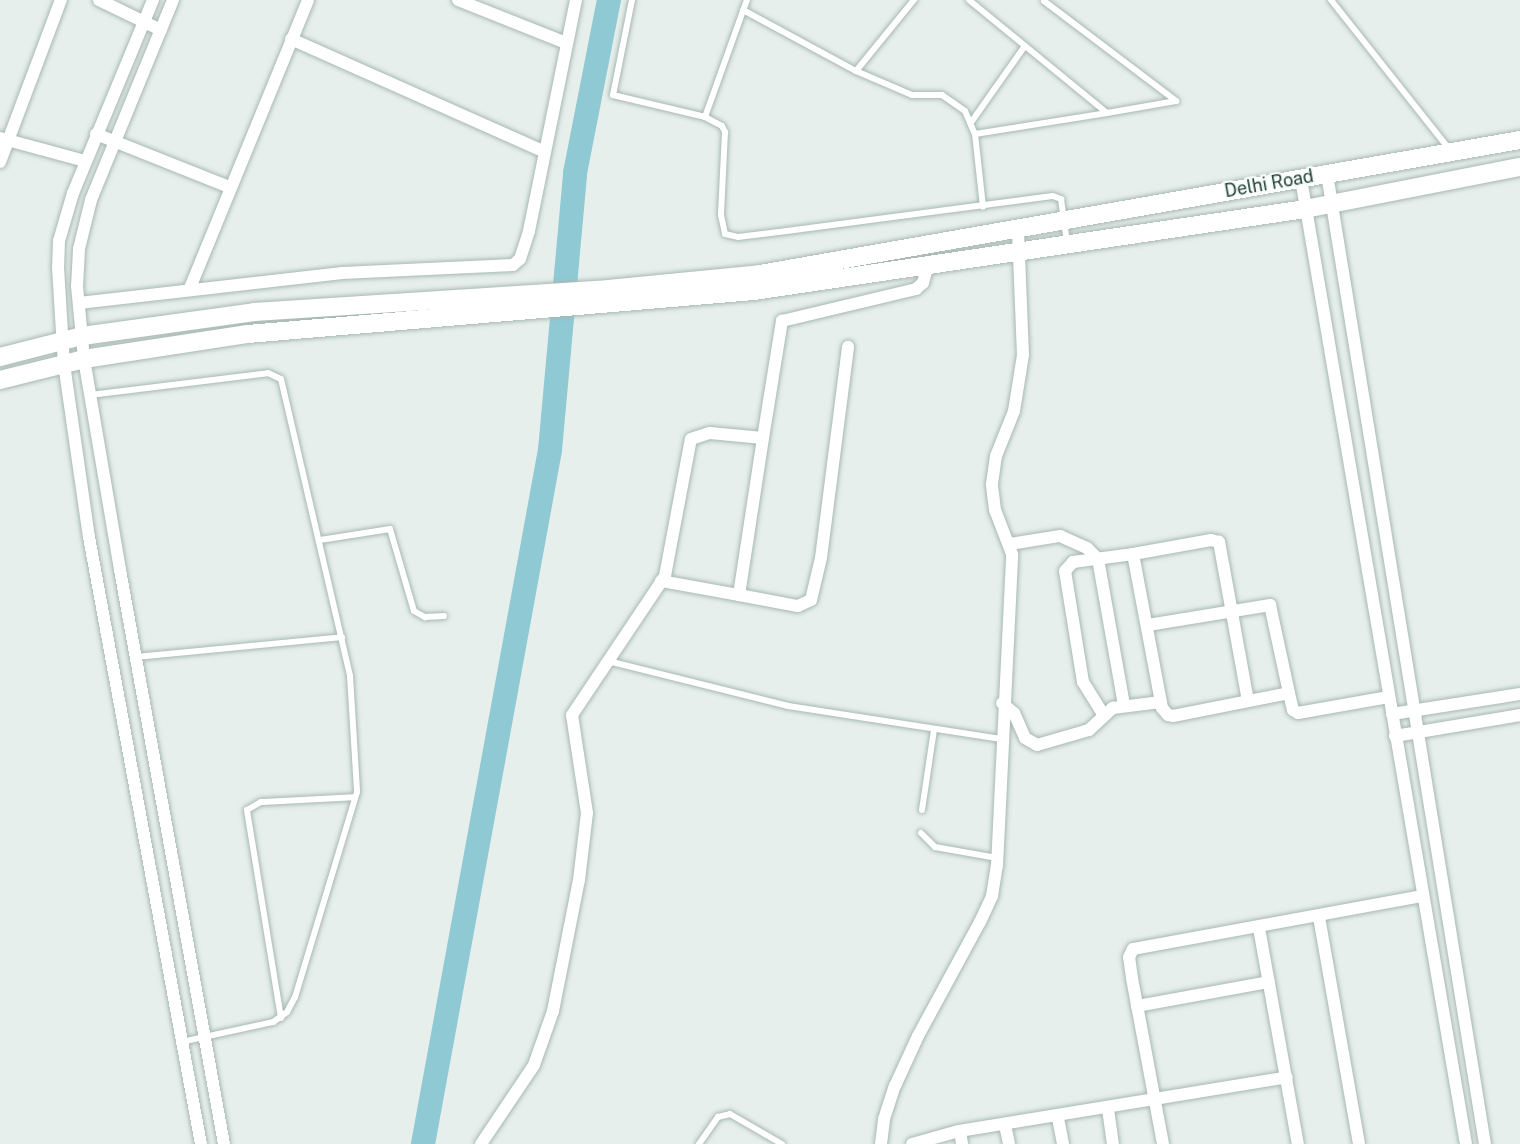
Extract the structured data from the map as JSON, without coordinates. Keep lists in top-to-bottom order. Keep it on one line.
{"streets":{"main road":["Delhi Road"]}}
